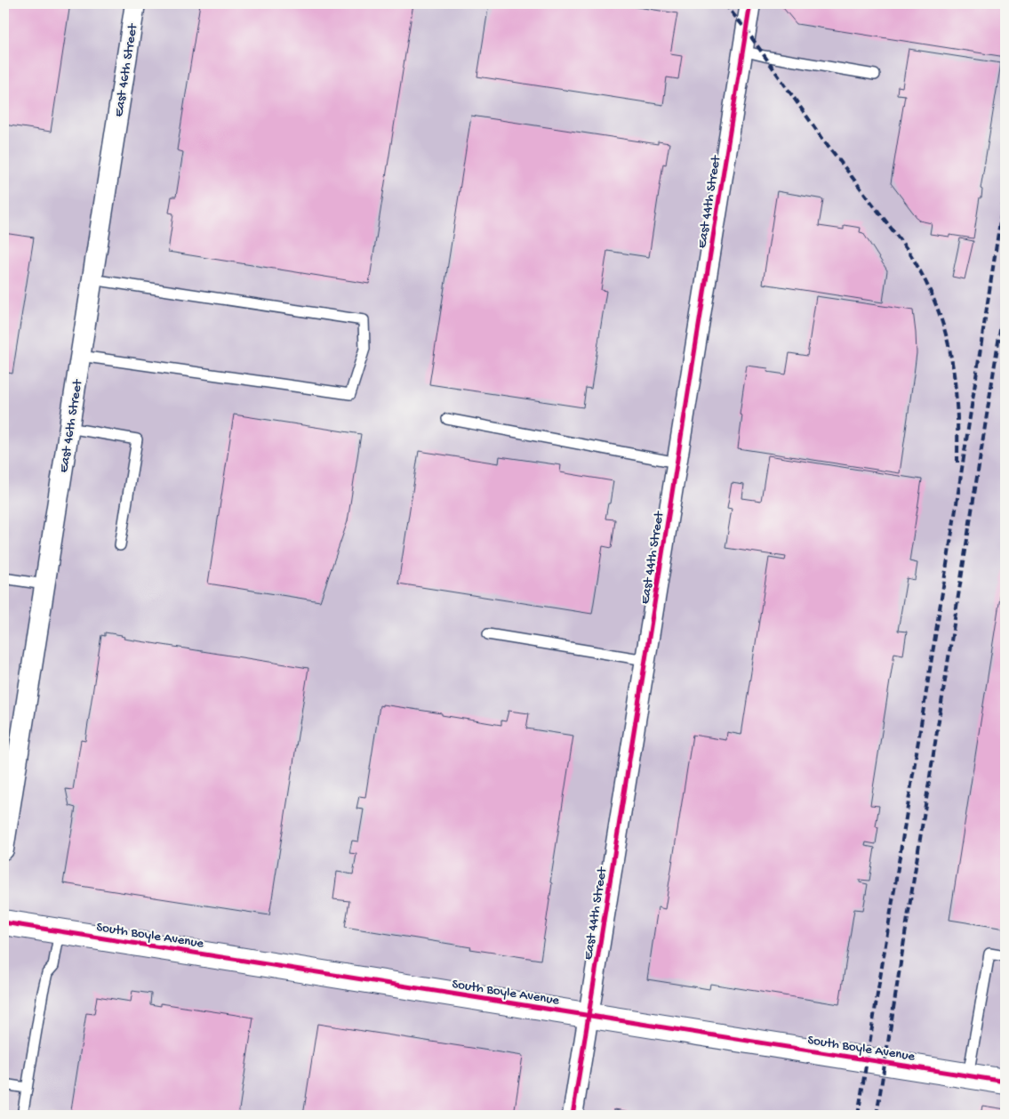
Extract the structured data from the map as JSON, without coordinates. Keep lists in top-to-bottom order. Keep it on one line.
{"streets":{"street":["East 46th Street","East 44th Street","South Boyle Avenue"]},"crossings":[["East 44th Street","South Boyle Avenue"]]}
